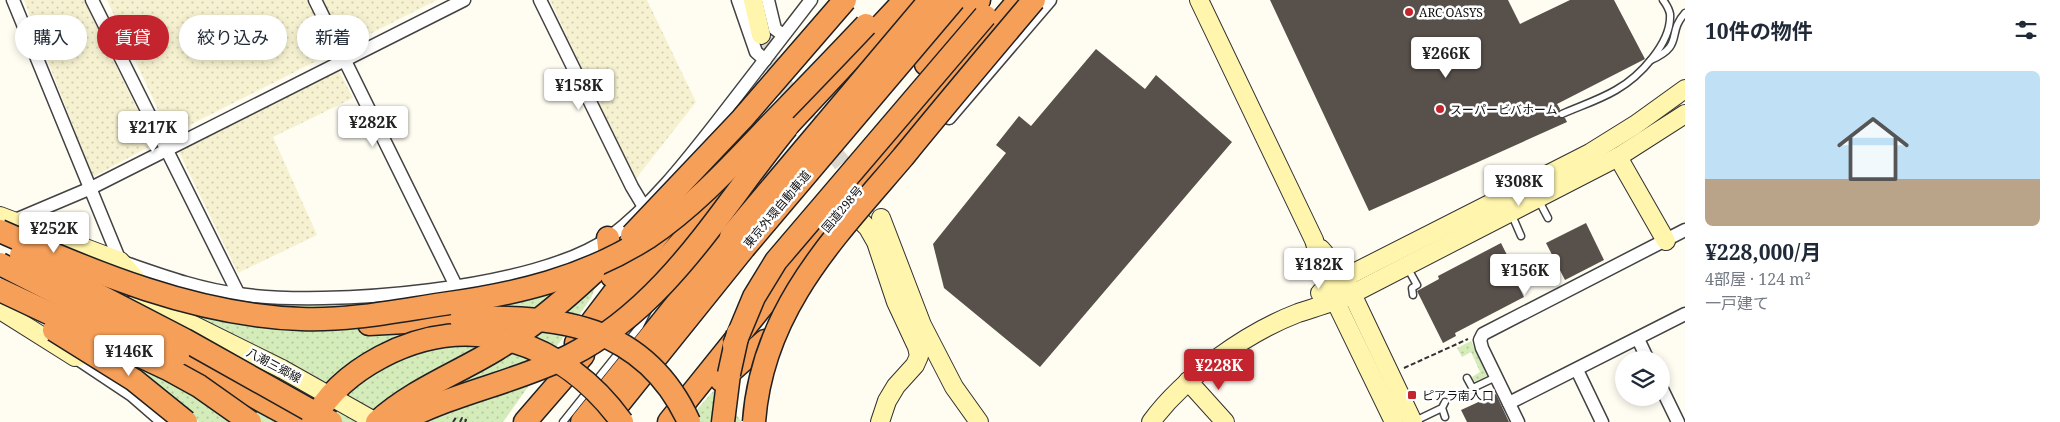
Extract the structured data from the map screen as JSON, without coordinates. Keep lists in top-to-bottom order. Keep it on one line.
{"streets":{"highway":["東京外環自動車道","国道298号"],"street":["八潮三郷線"]},"places":{"other":["ARC OASYS","スーパービバホーム"],"transit":["ピアラ南入口"]},"page":{"heading":"10件の物件","chip":["購入","賃貸","絞り込み","新着"],"price":["¥266K","¥158K","¥282K","¥217K","¥308K","¥252K","¥182K","¥156K","¥146K","¥228K"],"list":[{"name":"¥228,000/月","note":"4部屋 · 124 m² · 一戸建て"}]}}
